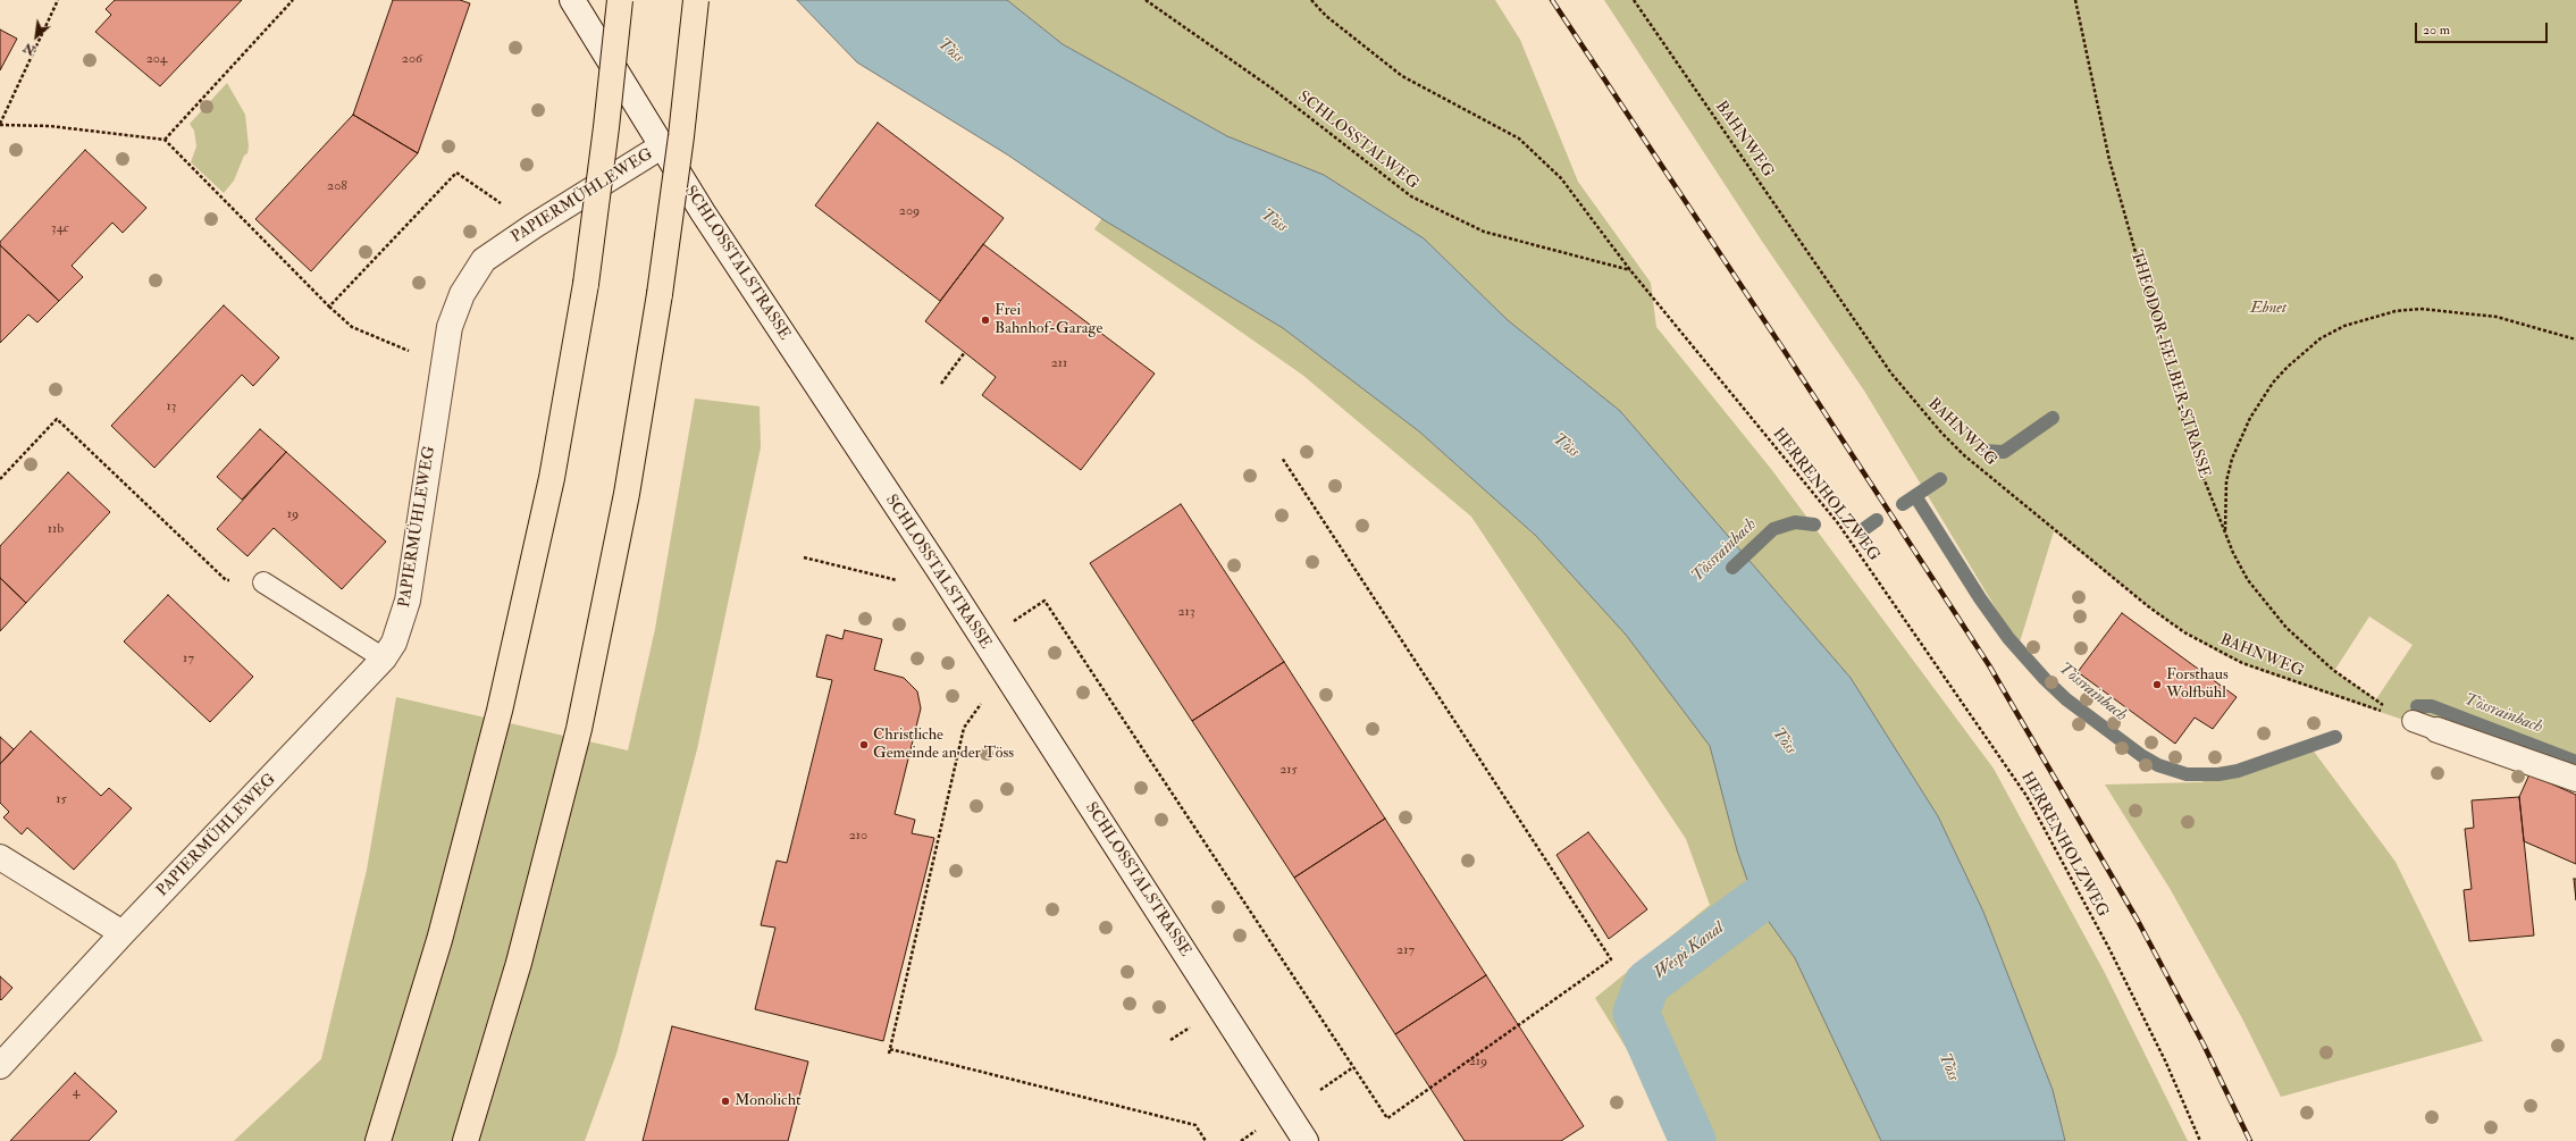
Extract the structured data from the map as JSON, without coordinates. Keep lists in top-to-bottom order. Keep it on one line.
{"streets":{"street":["PAPIERMÜHLEWEG","SCHLOSSTALSTRASSE"],"path":["BAHNWEG","SCHLOSSTALWEG","THEODOR-FELBER-STRASSE","HERRENHOLZWEG"]},"crossings":[["BAHNWEG","THEODOR-FELBER-STRASSE"],["SCHLOSSTALWEG","HERRENHOLZWEG"],["PAPIERMÜHLEWEG","SCHLOSSTALSTRASSE"]],"water":["Töss","Tössrainbach","Wespi Kanal"],"parks":["Ebnet"],"places":["Frei Bahnhof-Garage","Forsthaus Wolfbühl","Christliche Gemeinde an der Töss","Monolicht"],"house_numbers":["204","206","208","209","34c","211","13","19","11b","213","17","215","15","210","217","219","4"],"scale_bar":"20 m","north":"bottom left"}
